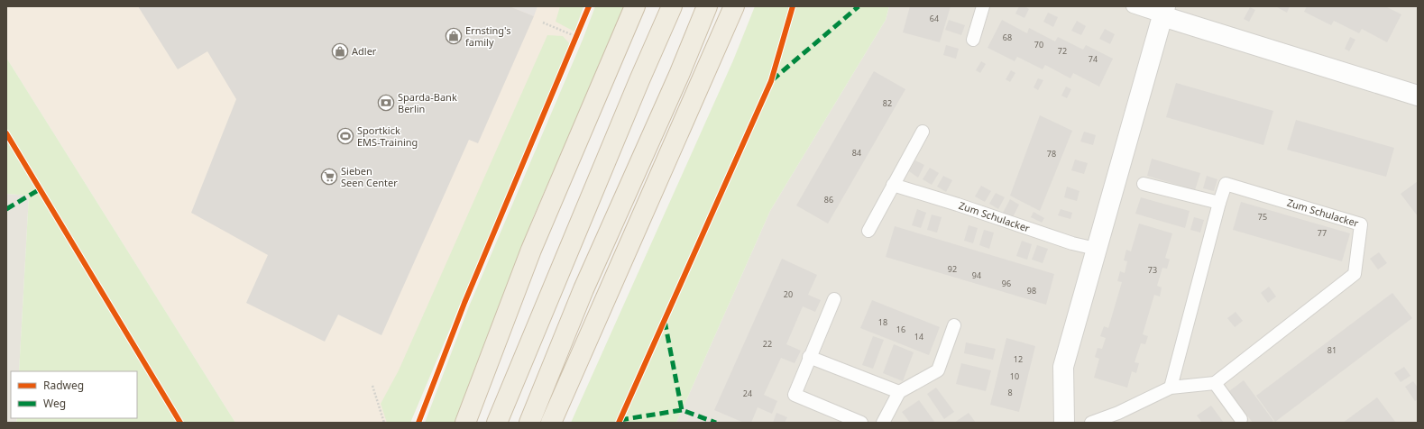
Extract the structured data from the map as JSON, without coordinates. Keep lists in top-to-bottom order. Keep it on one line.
{"streets":{"lane":["Zum Schulacker"]},"places":{"shop":["Ernsting's family","Adler"],"bank":["Sparda-Bank Berlin"],"sports":["Sportkick EMS-Training"],"supermarket":["Sieben Seen Center"]},"house_numbers":["64","68","70","72","74","82","84","78","86","75","77","92","73","94","96","98","20","18","16","14","22","81","12","10","8","24"],"legend":["Radweg","Weg"]}
